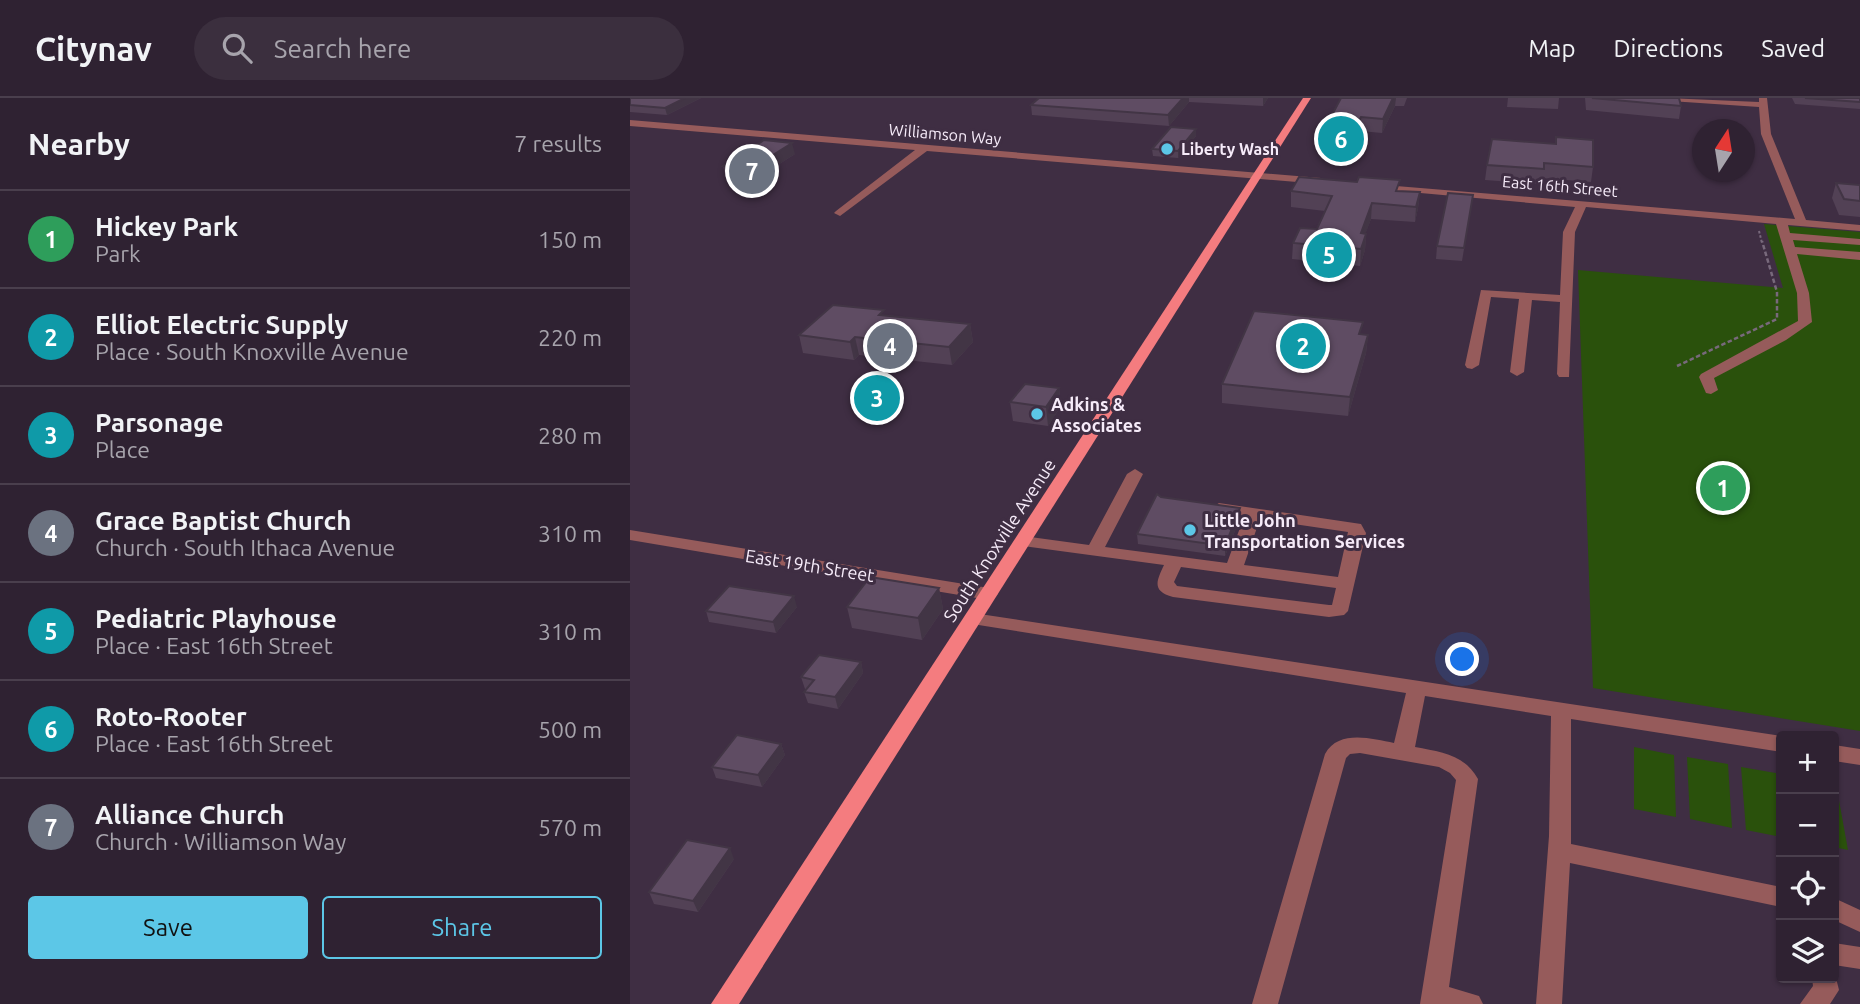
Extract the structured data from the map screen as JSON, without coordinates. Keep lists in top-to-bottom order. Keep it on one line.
{"streets":{"main road":["South Knoxville Avenue"],"street":["Williamson Way","East 16th Street","East 19th Street"]},"crossings":[["Williamson Way","South Knoxville Avenue"],["South Knoxville Avenue","East 19th Street"]],"places":["Liberty Wash","Adkins & Associates","Little John Transportation Services"],"north":"top","page":{"header":"Citynav","search":"Search here","nav":["Map","Directions","Saved"],"heading":["Nearby","7 results"],"pins":["6","7","5","2","4","3","1"],"list":[{"mark":"1","name":"Hickey Park","note":"Park","value":"150 m"},{"mark":"2","name":"Elliot Electric Supply","note":"Place · South Knoxville Avenue","value":"220 m"},{"mark":"3","name":"Parsonage","note":"Place","value":"280 m"},{"mark":"4","name":"Grace Baptist Church","note":"Church · South Ithaca Avenue","value":"310 m"},{"mark":"5","name":"Pediatric Playhouse","note":"Place · East 16th Street","value":"310 m"},{"mark":"6","name":"Roto-Rooter","note":"Place · East 16th Street","value":"500 m"},{"mark":"7","name":"Alliance Church","note":"Church · Williamson Way","value":"570 m"}],"map_buttons":["+","−"],"buttons":["Save","Share"]}}
